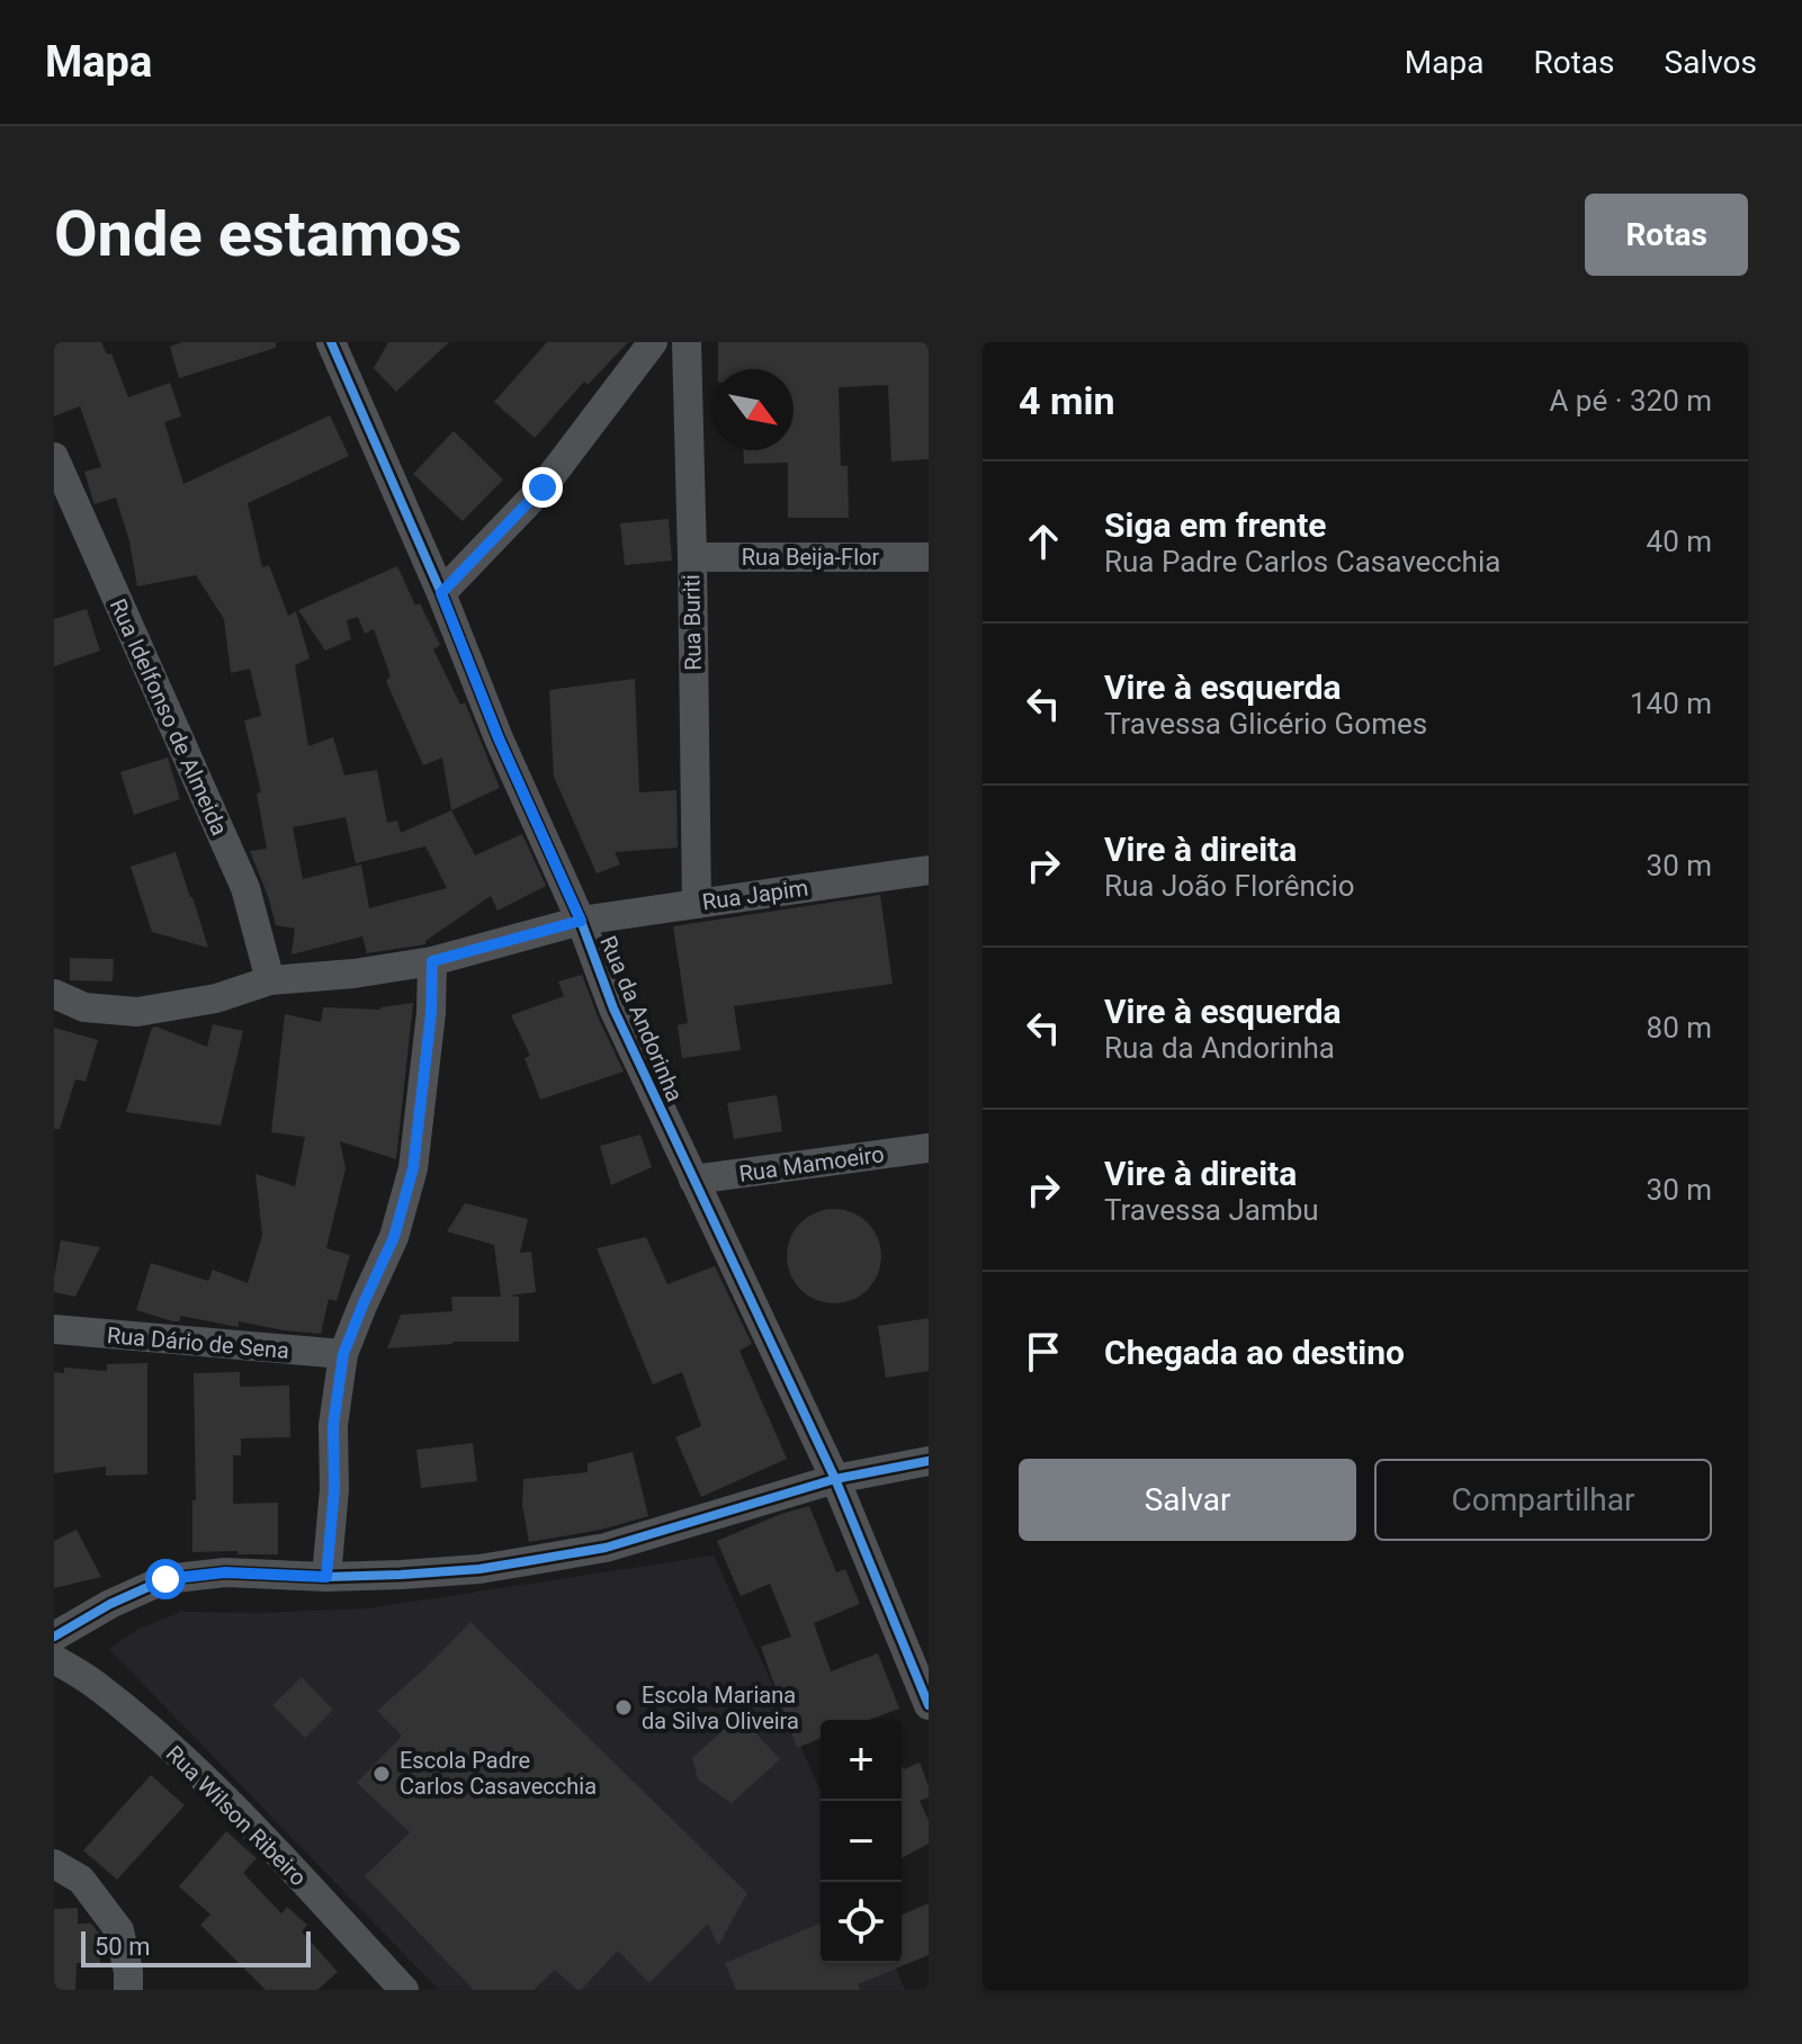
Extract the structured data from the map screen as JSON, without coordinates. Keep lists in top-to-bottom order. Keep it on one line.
{"streets":{"street":["Rua Beija-Flor","Rua Buriti","Rua Idelfonso de Almeida","Rua Japim","Rua da Andorinha","Rua Mamoeiro","Rua Dário de Sena","Rua Wilson Ribeiro"]},"crossings":[["Rua Beija-Flor","Rua Buriti"],["Rua Buriti","Rua Japim"],["Rua Idelfonso de Almeida","Rua Japim"],["Rua Japim","Rua da Andorinha"],["Rua da Andorinha","Rua Mamoeiro"]],"places":["Escola Mariana da Silva Oliveira","Escola Padre Carlos Casavecchia"],"scale_bar":"50 m","north":"bottom right","page":{"header":"Mapa","nav":["Mapa","Rotas","Salvos"],"buttons":["Rotas",["Salvar","Compartilhar"]],"title":"Onde estamos","heading":["4 min","A pé · 320 m"],"list":[["Siga em frente","Rua Padre Carlos Casavecchia","40 m"],["Vire à esquerda","Travessa Glicério Gomes","140 m"],["Vire à direita","Rua João Florêncio","30 m"],["Vire à esquerda","Rua da Andorinha","80 m"],["Vire à direita","Travessa Jambu","30 m"],"Chegada ao destino"],"map_buttons":["+","−"],"scale":"50 m"}}
